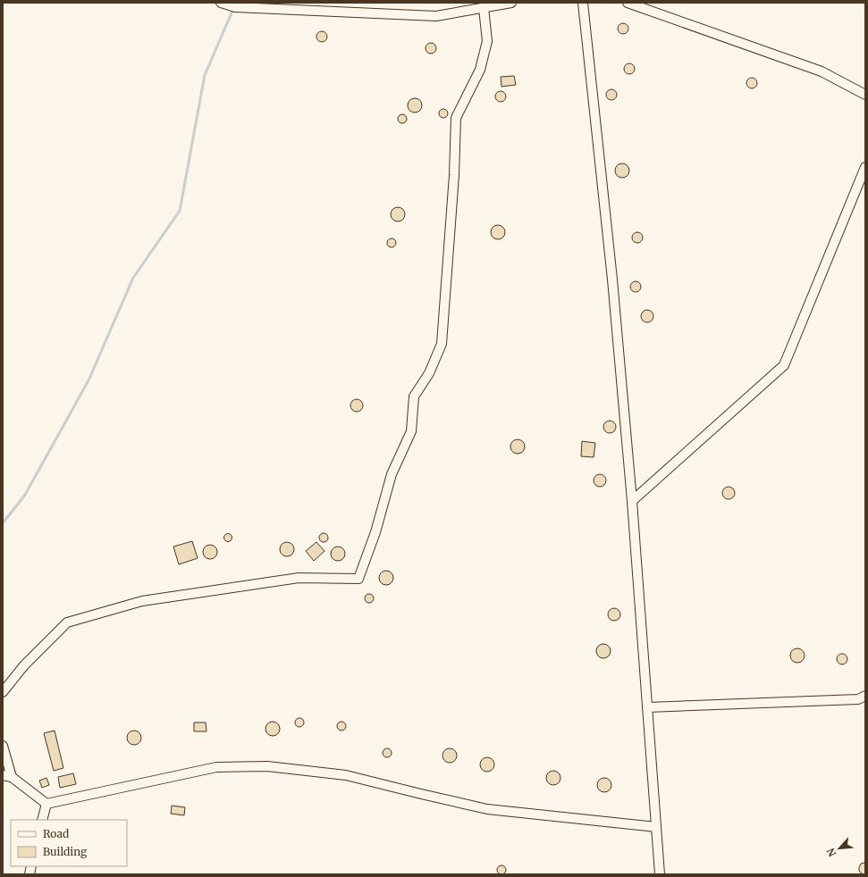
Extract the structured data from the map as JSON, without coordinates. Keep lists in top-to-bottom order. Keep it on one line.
{"legend":["Road","Building"],"north":"bottom left"}
